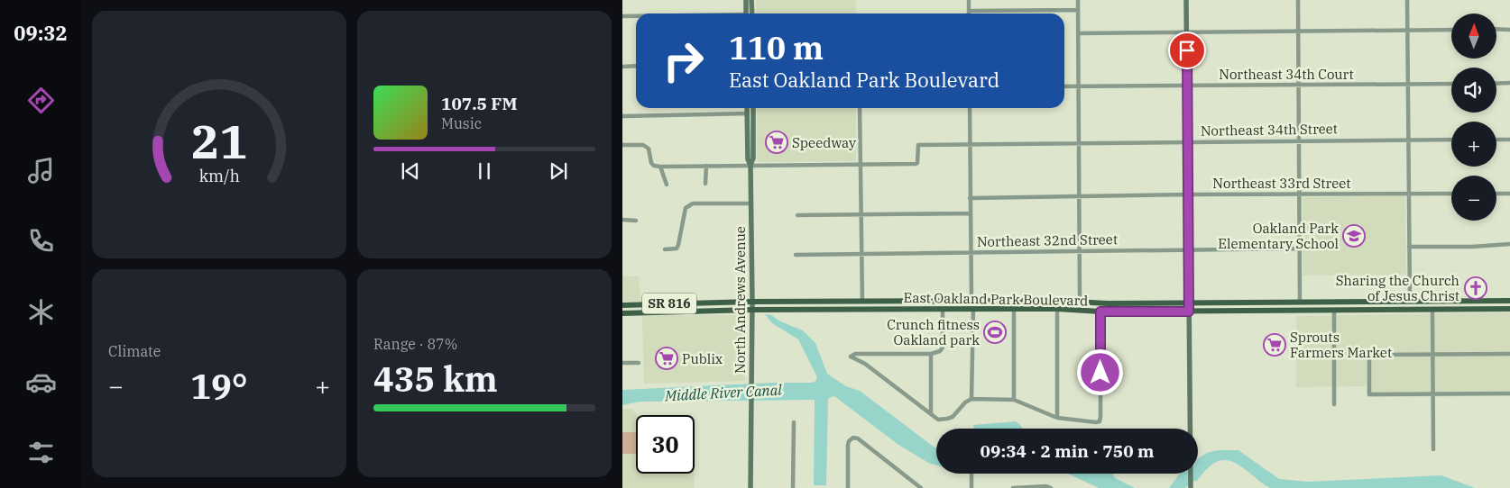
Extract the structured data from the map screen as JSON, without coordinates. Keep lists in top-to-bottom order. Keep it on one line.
{"streets":{"main road":["East Oakland Park Boulevard","SR 816"],"street":["Northeast 34th Court","Northeast 34th Street","Northeast 33rd Street","Northeast 32nd Street","North Andrews Avenue"]},"crossings":[["East Oakland Park Boulevard","North Andrews Avenue"],["East Oakland Park Boulevard","SR 816"],["North Andrews Avenue","SR 816"]],"water":["Middle River Canal"],"places":{"supermarket":["Speedway","Sprouts Farmers Market","Publix"],"school or university":["Oakland Park Elementary School"],"church":["Sharing the Church of Jesus Christ"],"sports":["Crunch fitness Oakland park"]},"north":"top","page":{"tabs":"09:32","map_buttons":["+","−"],"turn":["110 m","East Oakland Park Boulevard"],"song":["107.5 FM","Music"],"tile":["Climate",["Range · 87%","435 km"]],"heat":["−","19°","+"],"limit":"30","trip":"09:34 · 2 min · 750 m","gauge":["21","km/h"]}}
